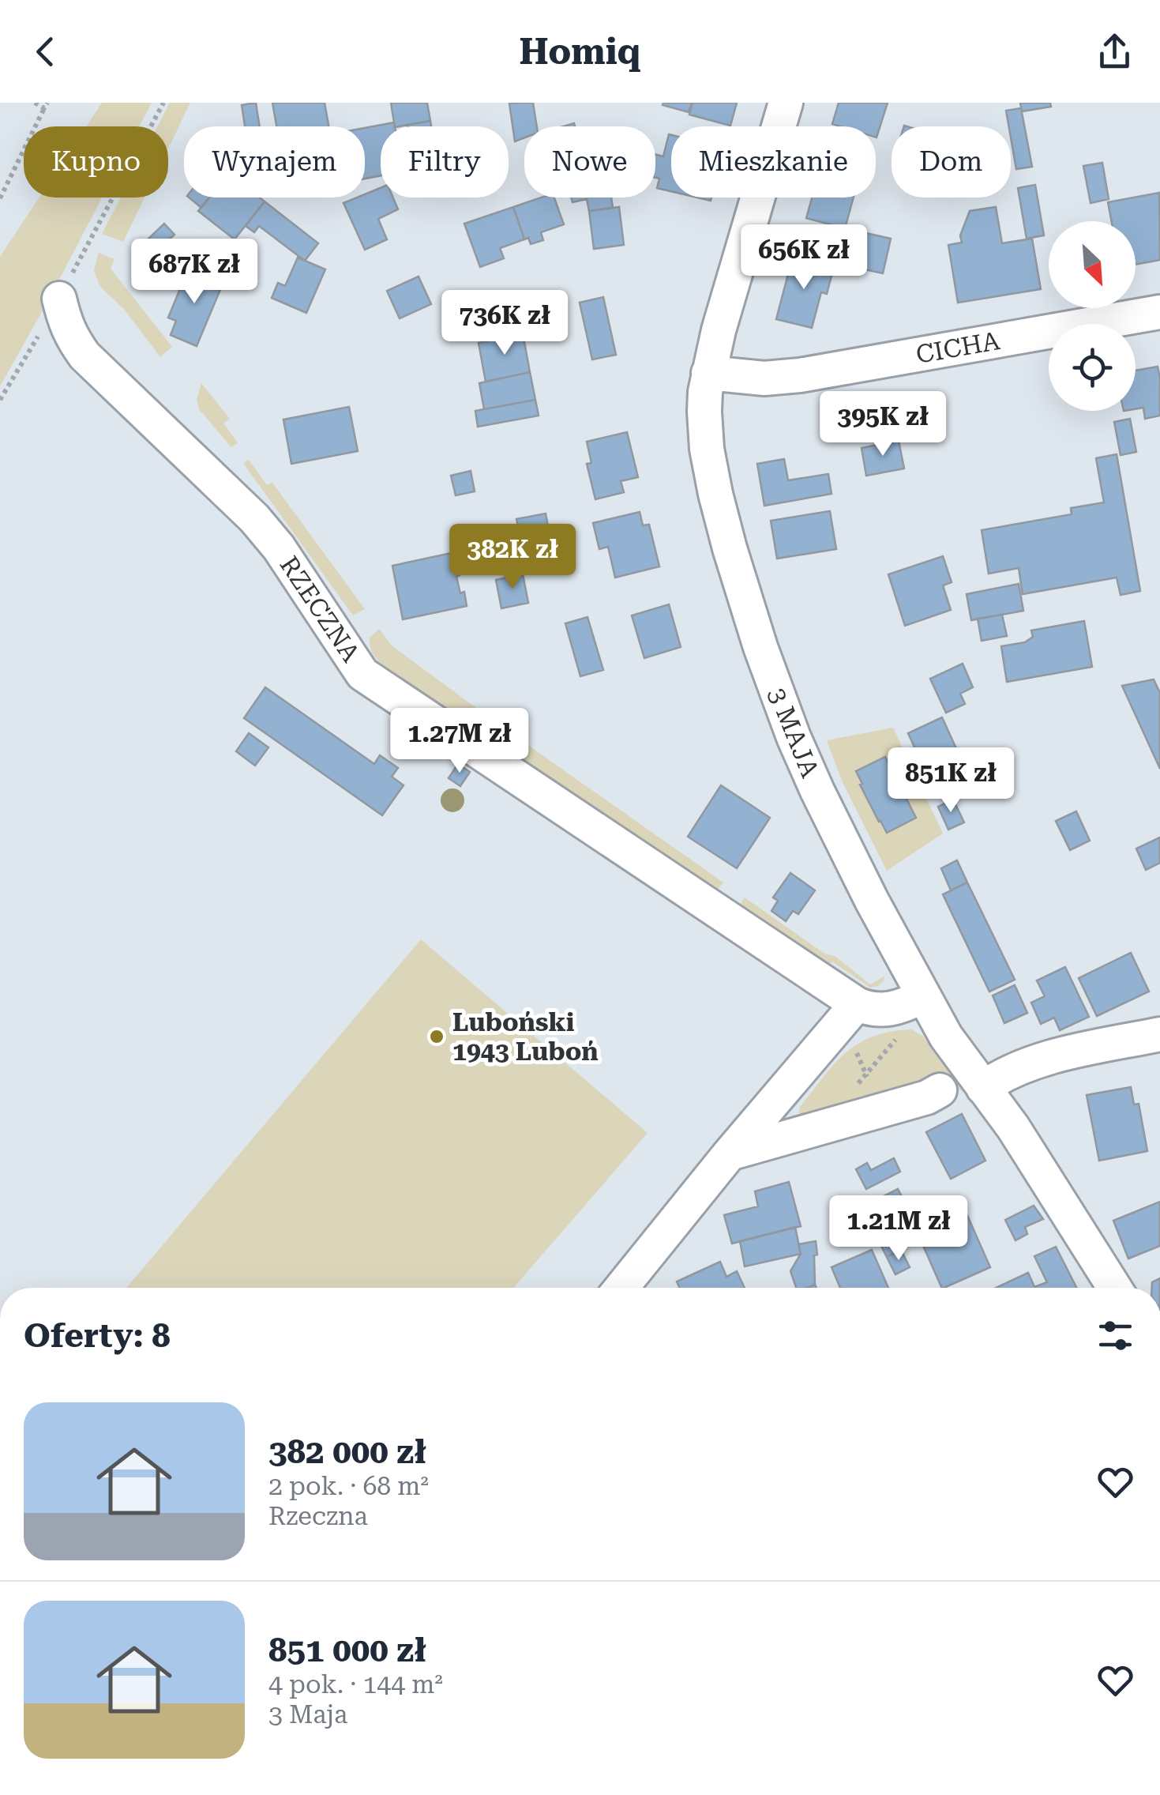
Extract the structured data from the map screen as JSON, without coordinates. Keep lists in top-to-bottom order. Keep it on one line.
{"streets":{"street":["CICHA","RZECZNA","3 MAJA"]},"crossings":[["CICHA","3 MAJA"],["RZECZNA","3 MAJA"]],"places":["Luboński 1943 Luboń"],"north":"bottom right","page":{"header":"Homiq","chip":["Kupno","Wynajem","Filtry","Nowe","Mieszkanie","Dom"],"price":["656K zł","687K zł","736K zł","395K zł","382K zł","1.27M zł","851K zł","1.21M zł"],"heading":"Oferty: 8","list":[{"name":"382 000 zł","note":"2 pok. · 68 m² · Rzeczna"},{"name":"851 000 zł","note":"4 pok. · 144 m² · 3 Maja"}]}}
